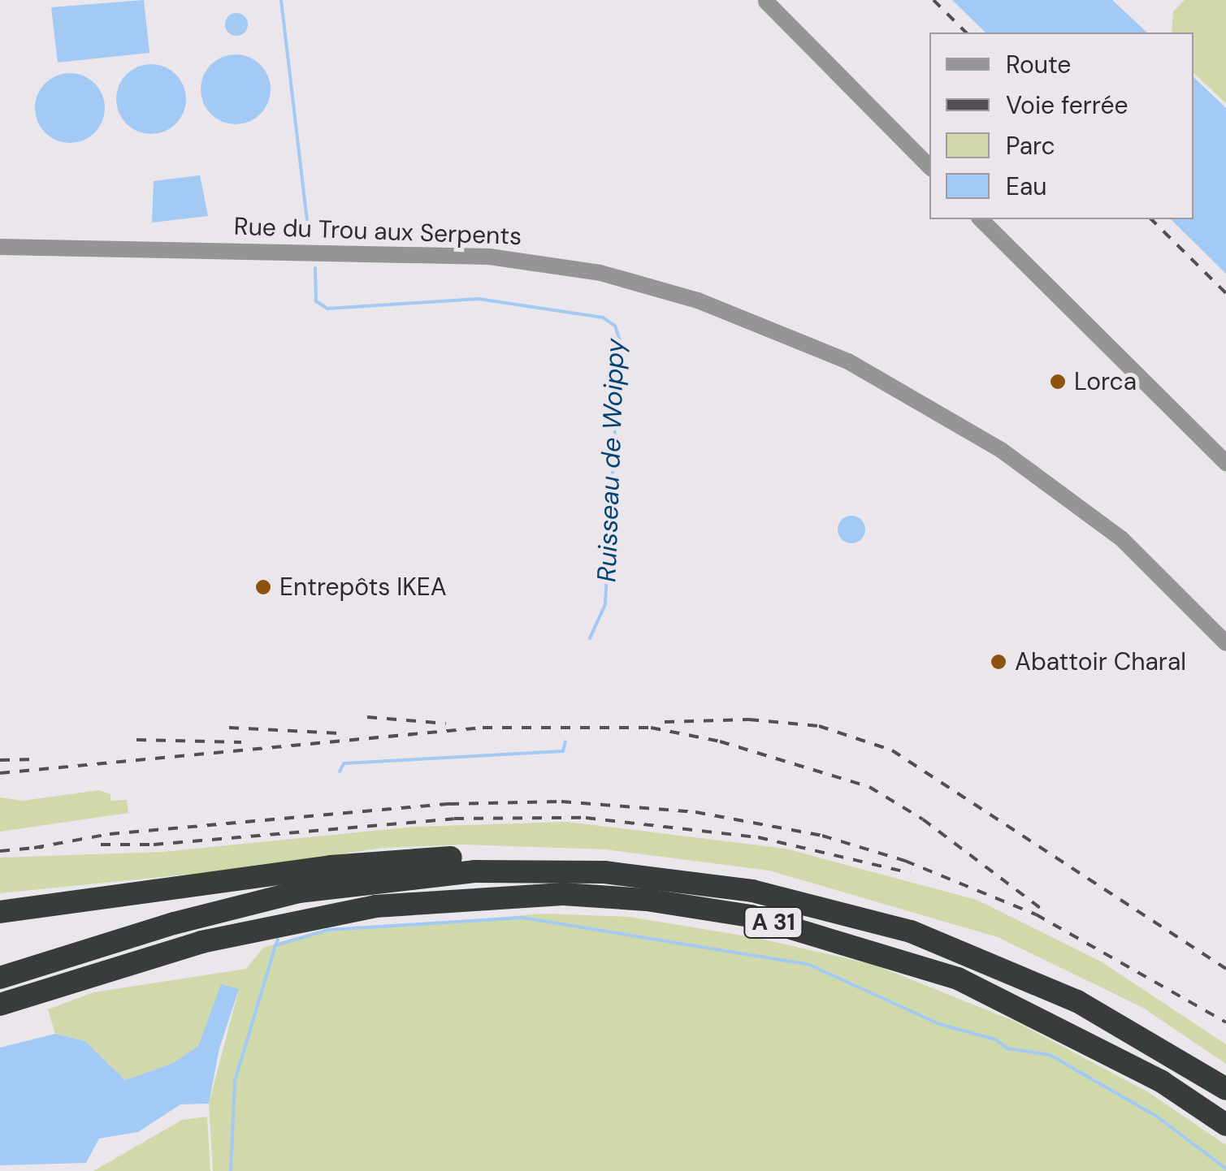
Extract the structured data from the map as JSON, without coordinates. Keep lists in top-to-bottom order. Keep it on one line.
{"streets":{"highway":["A 31"],"street":["Rue du Trou aux Serpents"]},"water":["Ruisseau de Woippy"],"places":["Lorca","Entrepôts IKEA","Abattoir Charal"],"legend":["Route","Voie ferrée","Parc","Eau"]}
